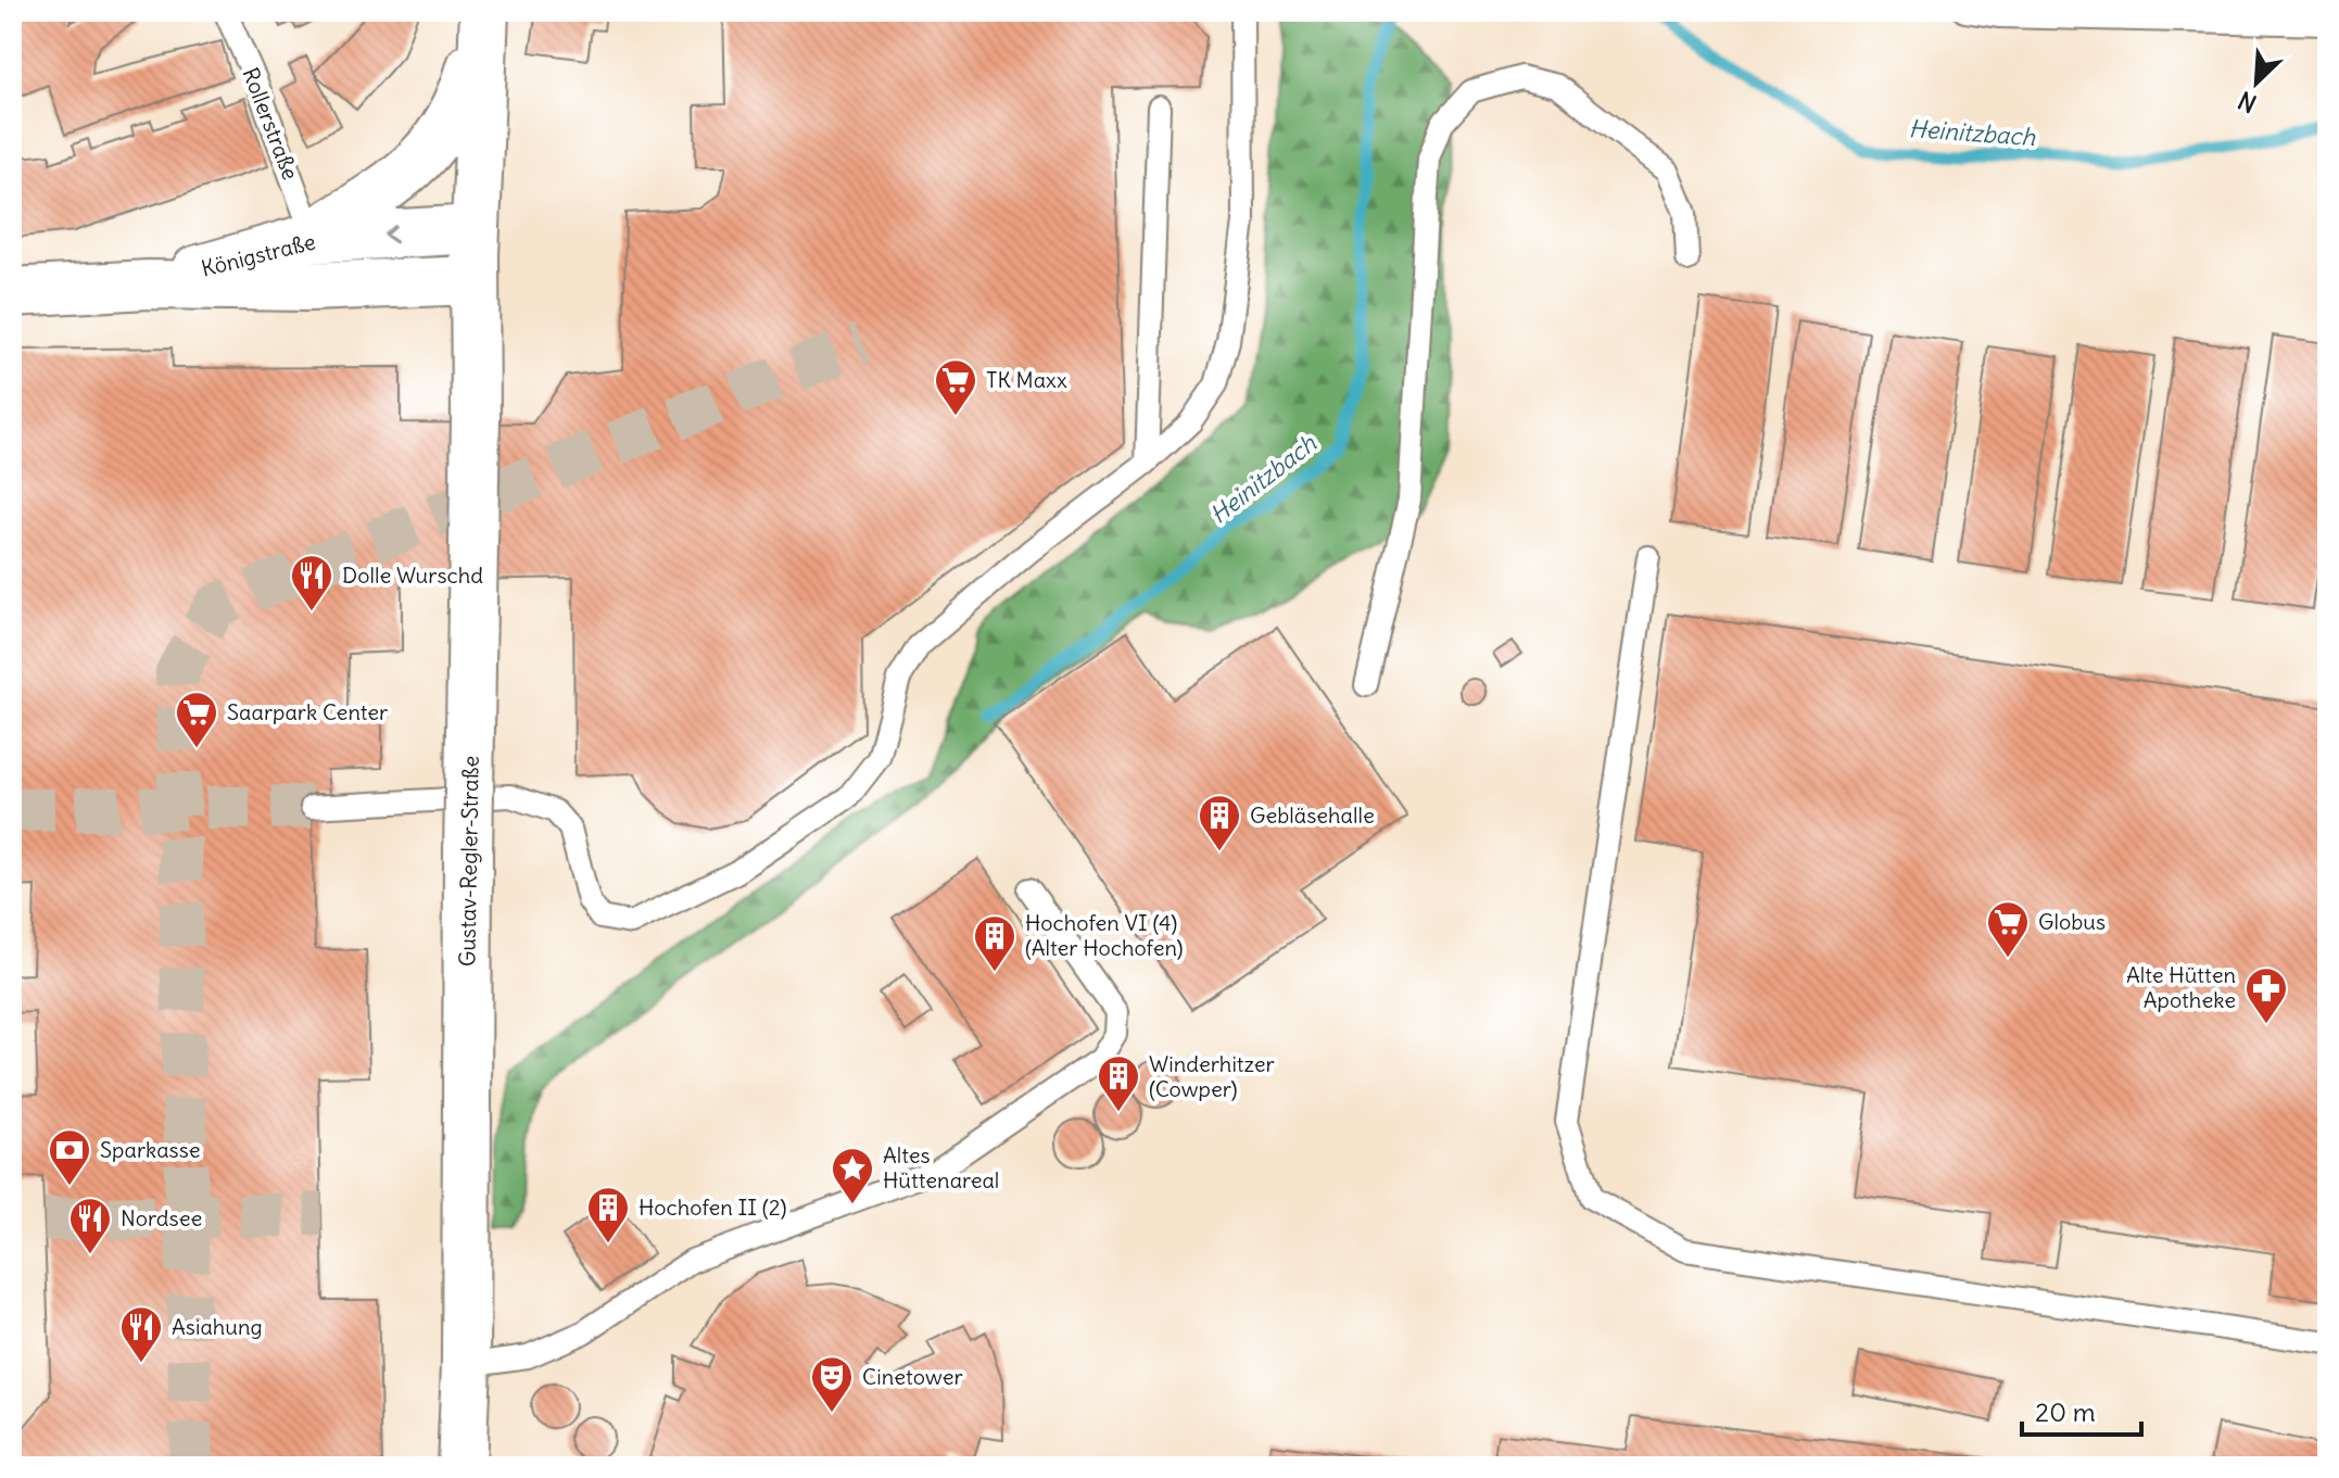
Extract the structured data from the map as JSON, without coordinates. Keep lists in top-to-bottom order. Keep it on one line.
{"streets":{"main road":["Königstraße","Gustav-Regler-Straße"],"lane":["Rollerstraße"]},"crossings":[["Rollerstraße","Königstraße"],["Königstraße","Gustav-Regler-Straße"]],"water":["Heinitzbach"],"places":{"supermarket":["TK Maxx","Saarpark Center","Globus"],"restaurant":["Dolle Wurschd","Nordsee","Asiahung"],"building":["Gebläsehalle","Hochofen VI (4) (Alter Hochofen)","Winderhitzer (Cowper)","Hochofen II (2)"],"pharmacy":["Alte Hütten Apotheke"],"bank":["Sparkasse"],"place":["Altes Hüttenareal"],"theatre":["Cinetower"]},"scale_bar":"20 m","north":"bottom left"}
